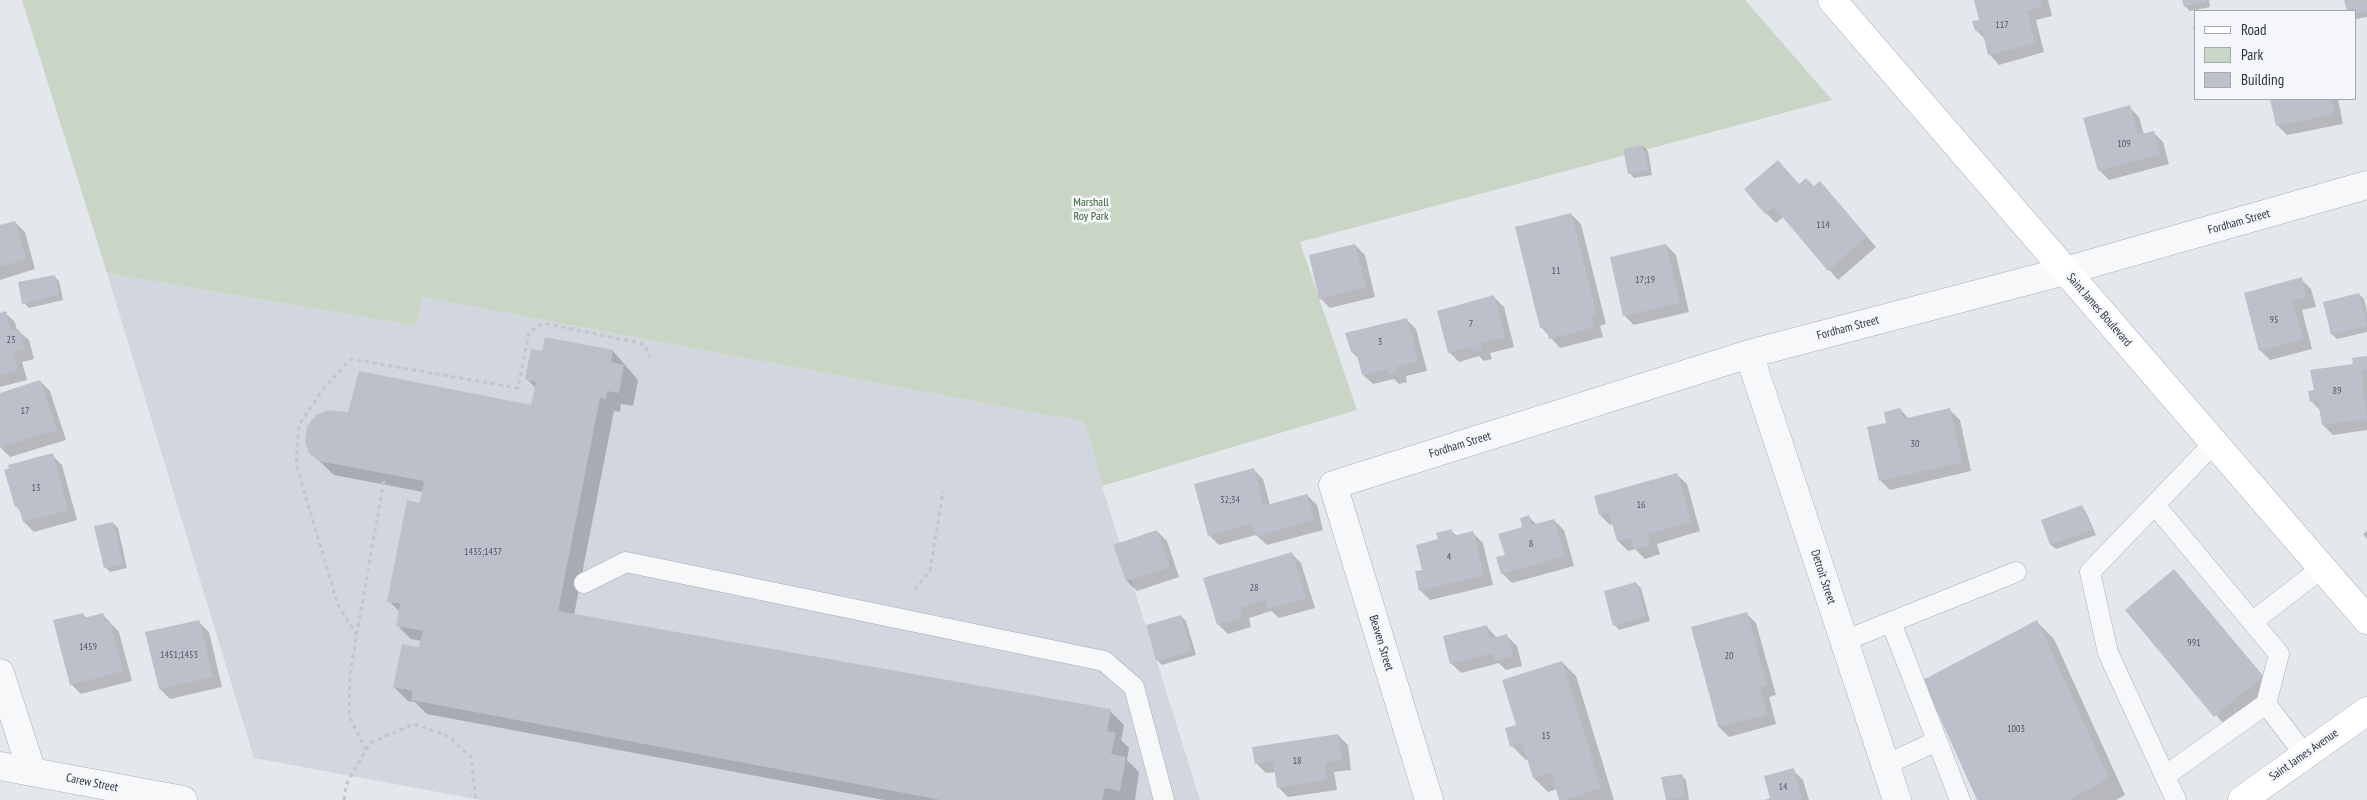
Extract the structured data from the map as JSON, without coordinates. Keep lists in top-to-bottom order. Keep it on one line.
{"streets":{"main road":["Saint James Boulevard","Saint James Avenue"],"street":["Fordham Street","Detroit Street","Beaven Street","Carew Street"]},"crossings":[["Fordham Street","Saint James Boulevard"],["Fordham Street","Detroit Street"],["Fordham Street","Beaven Street"]],"parks":["Marshall Roy Park"],"house_numbers":["117","109","114","11","17;19","95","7","23","3","89","17","30","13","32;34","16","8","1435;1437","4","28","991","1459","1451;1453","20","1003","15","18","14"],"legend":["Road","Park","Building"]}
